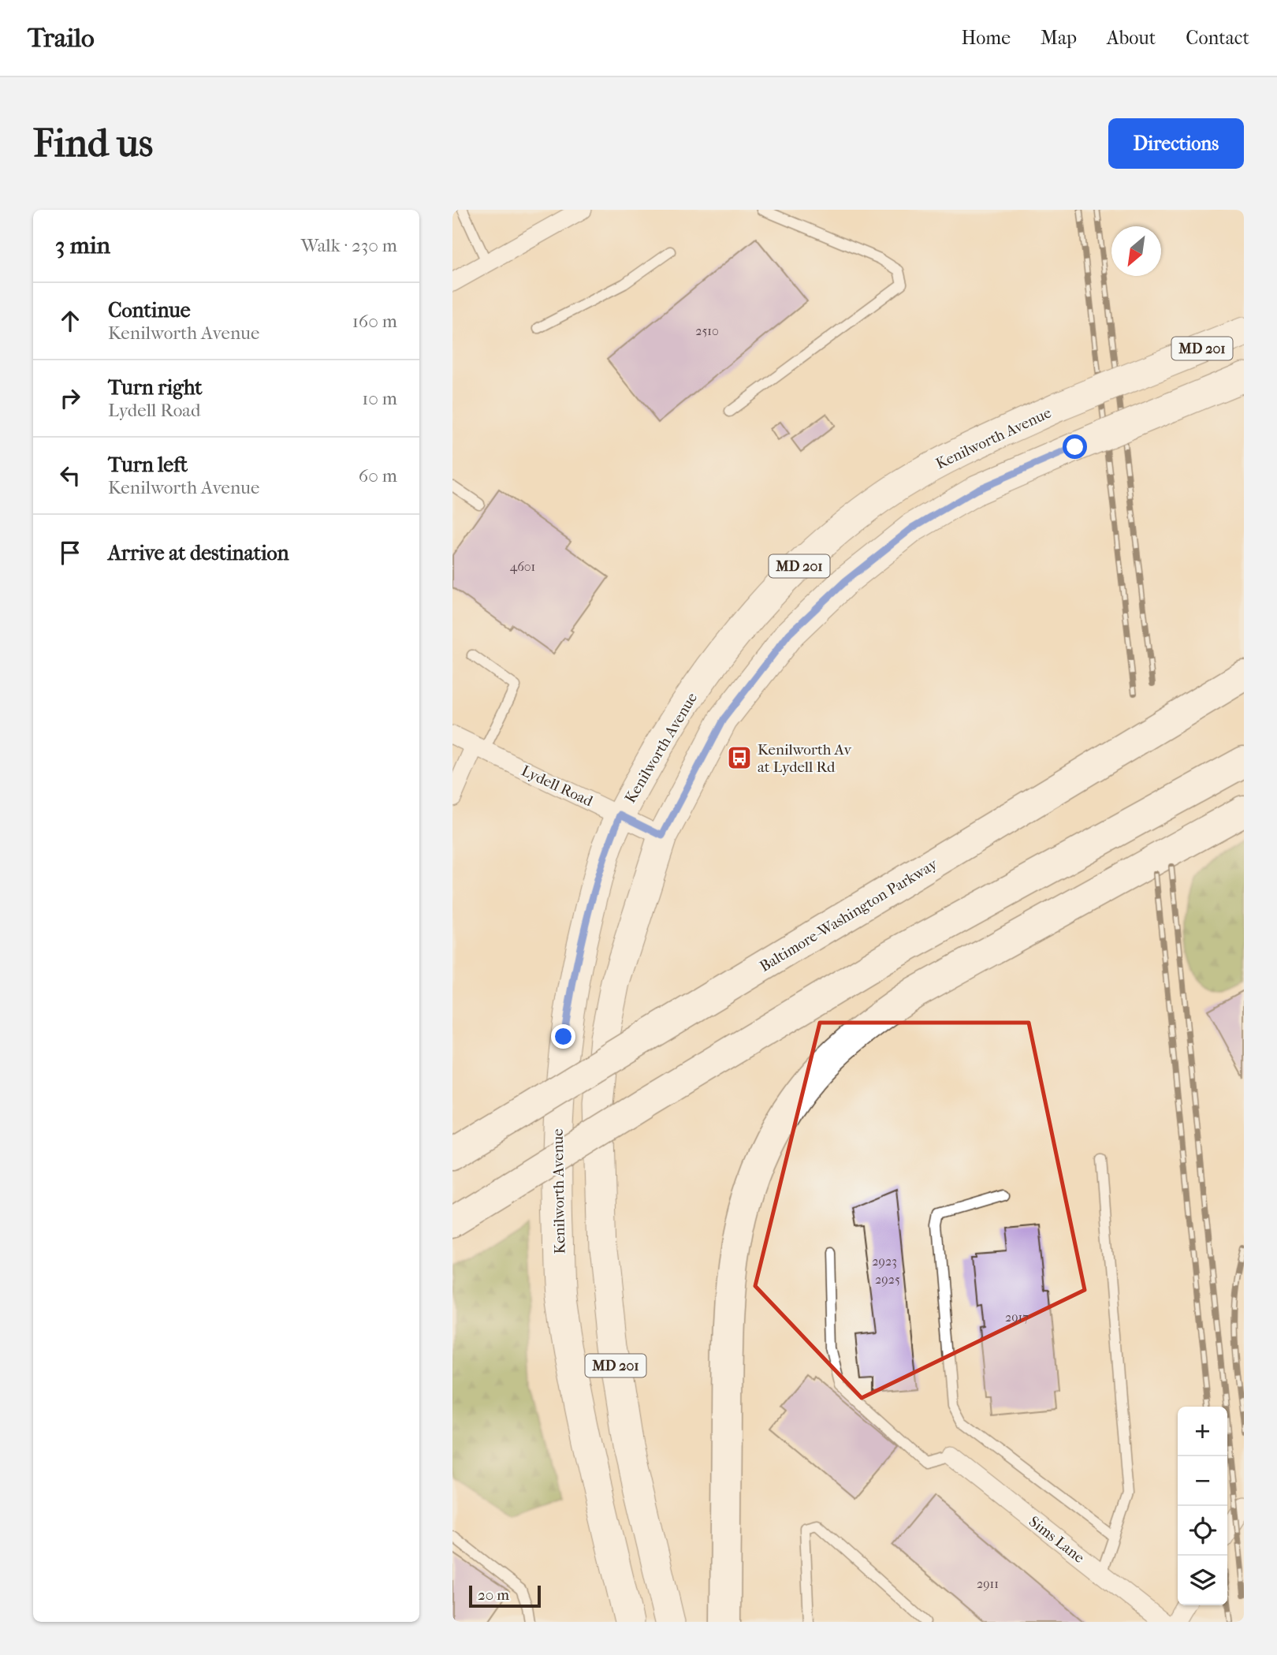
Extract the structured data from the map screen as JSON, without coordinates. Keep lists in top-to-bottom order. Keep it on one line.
{"streets":{"highway":["Baltimore-Washington Parkway"],"main road":["MD 201","Kenilworth Avenue"],"street":["Lydell Road","Sims Lane"]},"crossings":[["MD 201","Lydell Road"],["Kenilworth Avenue","Lydell Road"]],"places":{"bus stop":["Kenilworth Av at Lydell Rd"]},"house_numbers":["2510","4601","2923","2925","2917","2911"],"scale_bar":"20 m","north":"bottom left","page":{"header":"Trailo","nav":["Home","Map","About","Contact"],"buttons":"Directions","title":"Find us","heading":["3 min","Walk · 230 m"],"list":[["Continue","Kenilworth Avenue","160 m"],["Turn right","Lydell Road","10 m"],["Turn left","Kenilworth Avenue","60 m"],"Arrive at destination"],"map_buttons":["+","−"],"scale":"20 m"}}
